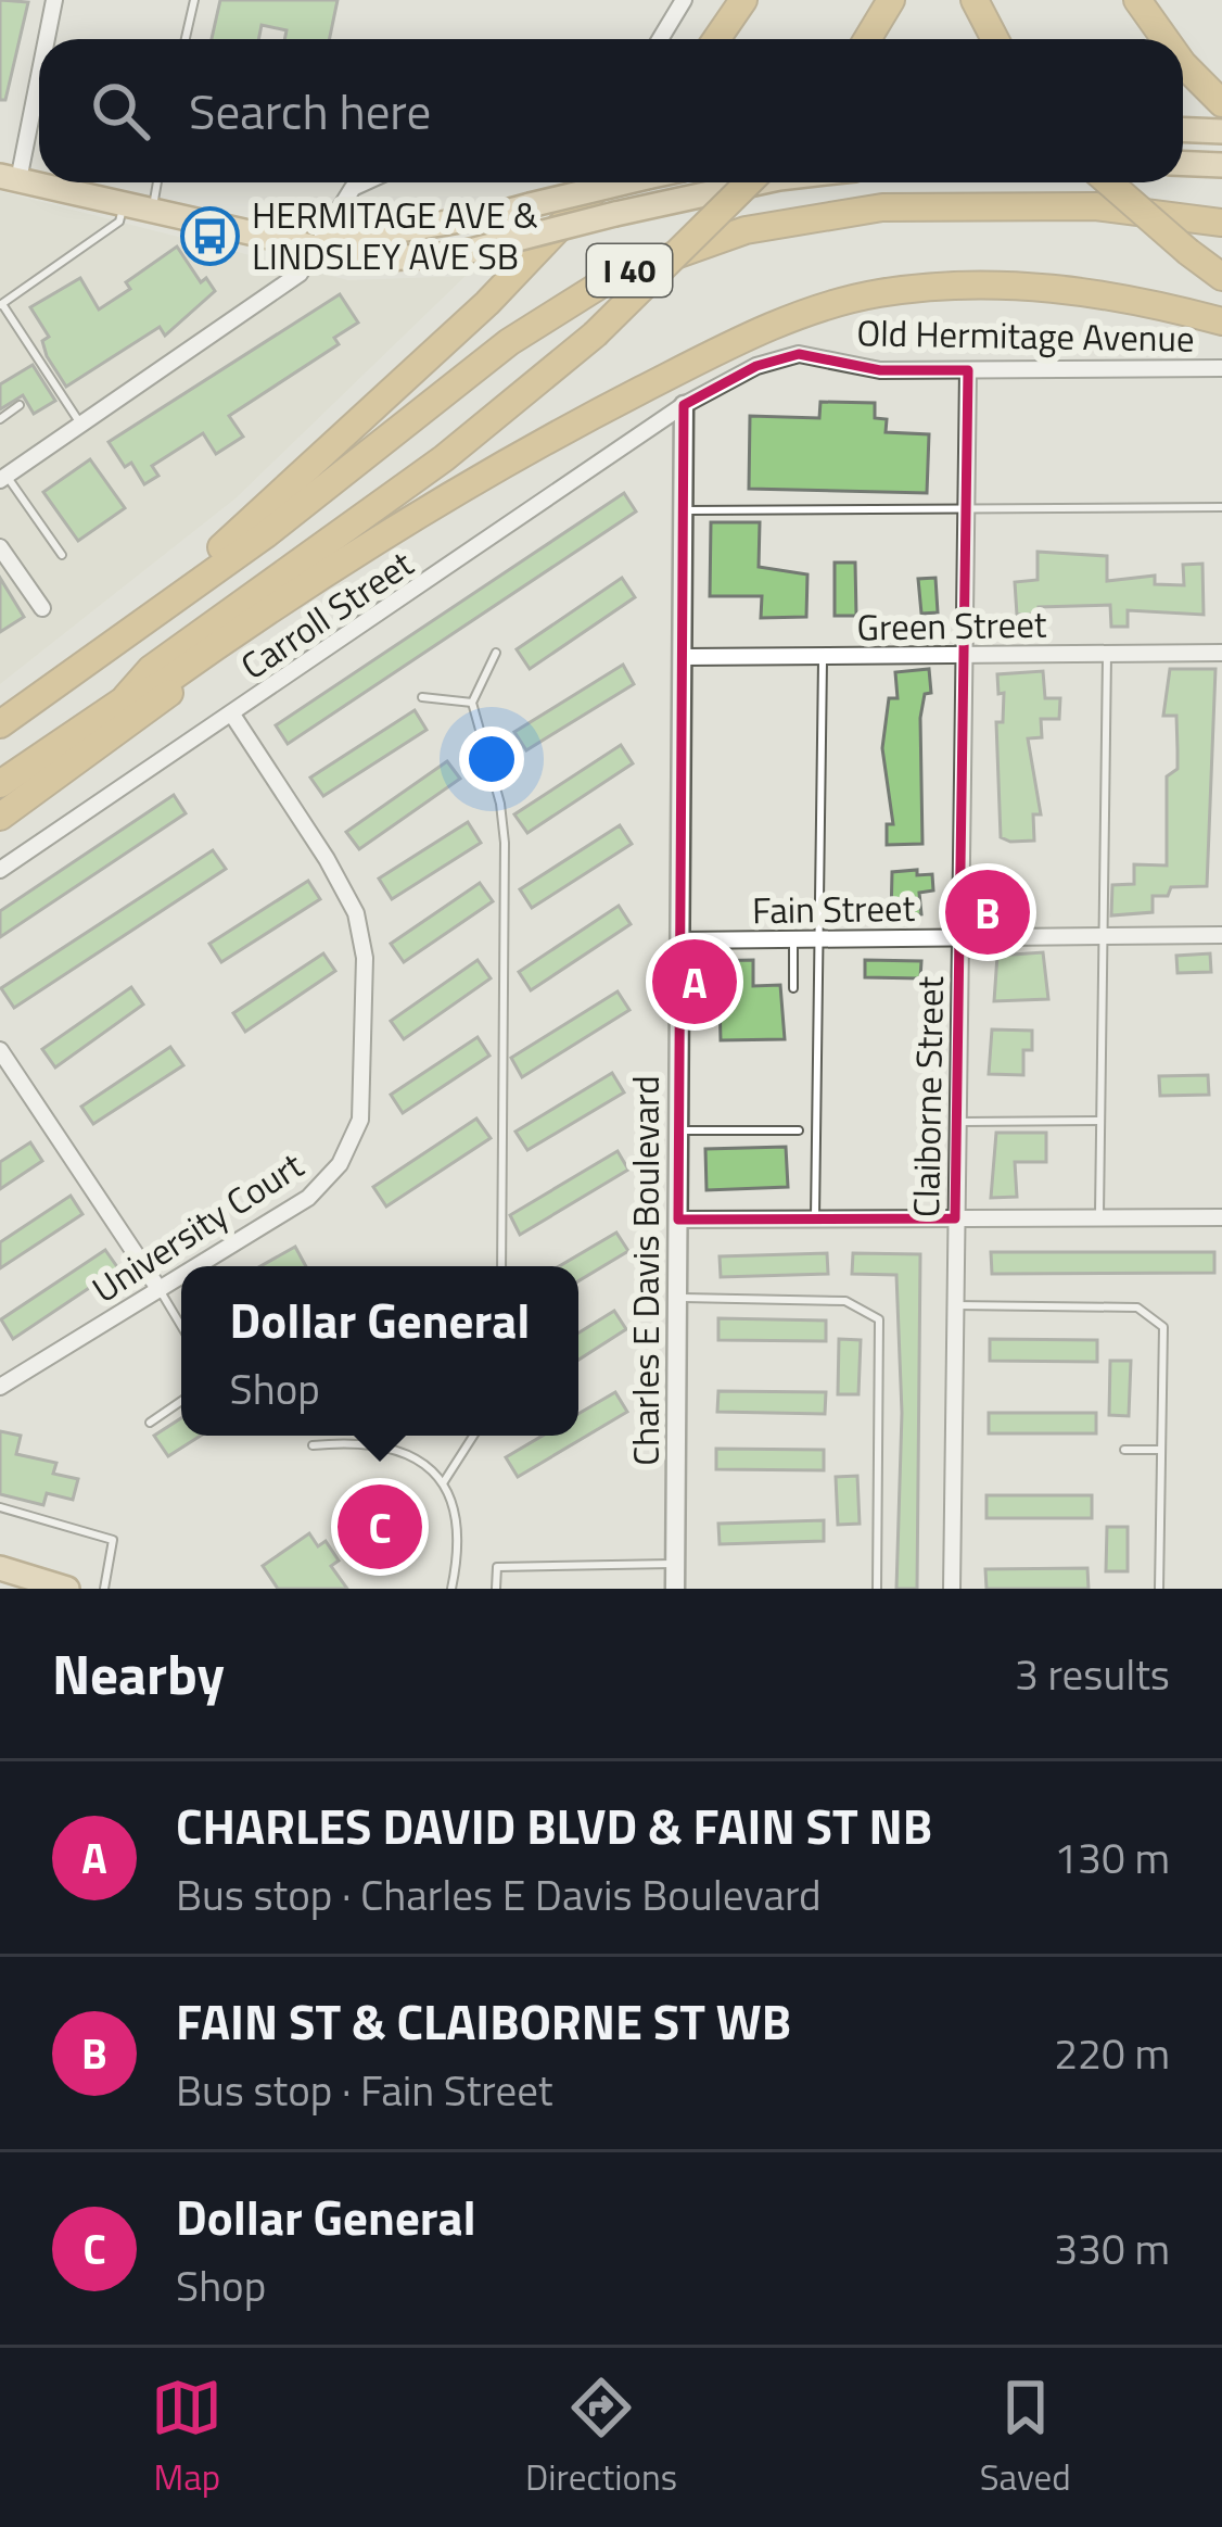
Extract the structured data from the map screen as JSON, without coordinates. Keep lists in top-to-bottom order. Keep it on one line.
{"streets":{"highway":["I 40"],"street":["Old Hermitage Avenue","Carroll Street","Green Street","Fain Street","Claiborne Street","University Court","Charles E Davis Boulevard"]},"crossings":[["Old Hermitage Avenue","Carroll Street"],["Old Hermitage Avenue","Claiborne Street"],["Old Hermitage Avenue","Charles E Davis Boulevard"],["Carroll Street","University Court"],["Carroll Street","Charles E Davis Boulevard"],["Green Street","Claiborne Street"],["Green Street","Charles E Davis Boulevard"],["Fain Street","Claiborne Street"],["Fain Street","Charles E Davis Boulevard"]],"places":{"bus stop":["HERMITAGE AVE & LINDSLEY AVE SB"]},"page":{"search":"Search here","pins":["B","A","C"],"popup":["Dollar General","Shop"],"heading":["Nearby","3 results"],"list":[{"mark":"A","name":"CHARLES DAVID BLVD & FAIN ST NB","note":"Bus stop · Charles E Davis Boulevard","value":"130 m"},{"mark":"B","name":"FAIN ST & CLAIBORNE ST WB","note":"Bus stop · Fain Street","value":"220 m"},{"mark":"C","name":"Dollar General","note":"Shop","value":"330 m"}],"nav":["Map","Directions","Saved"]}}
